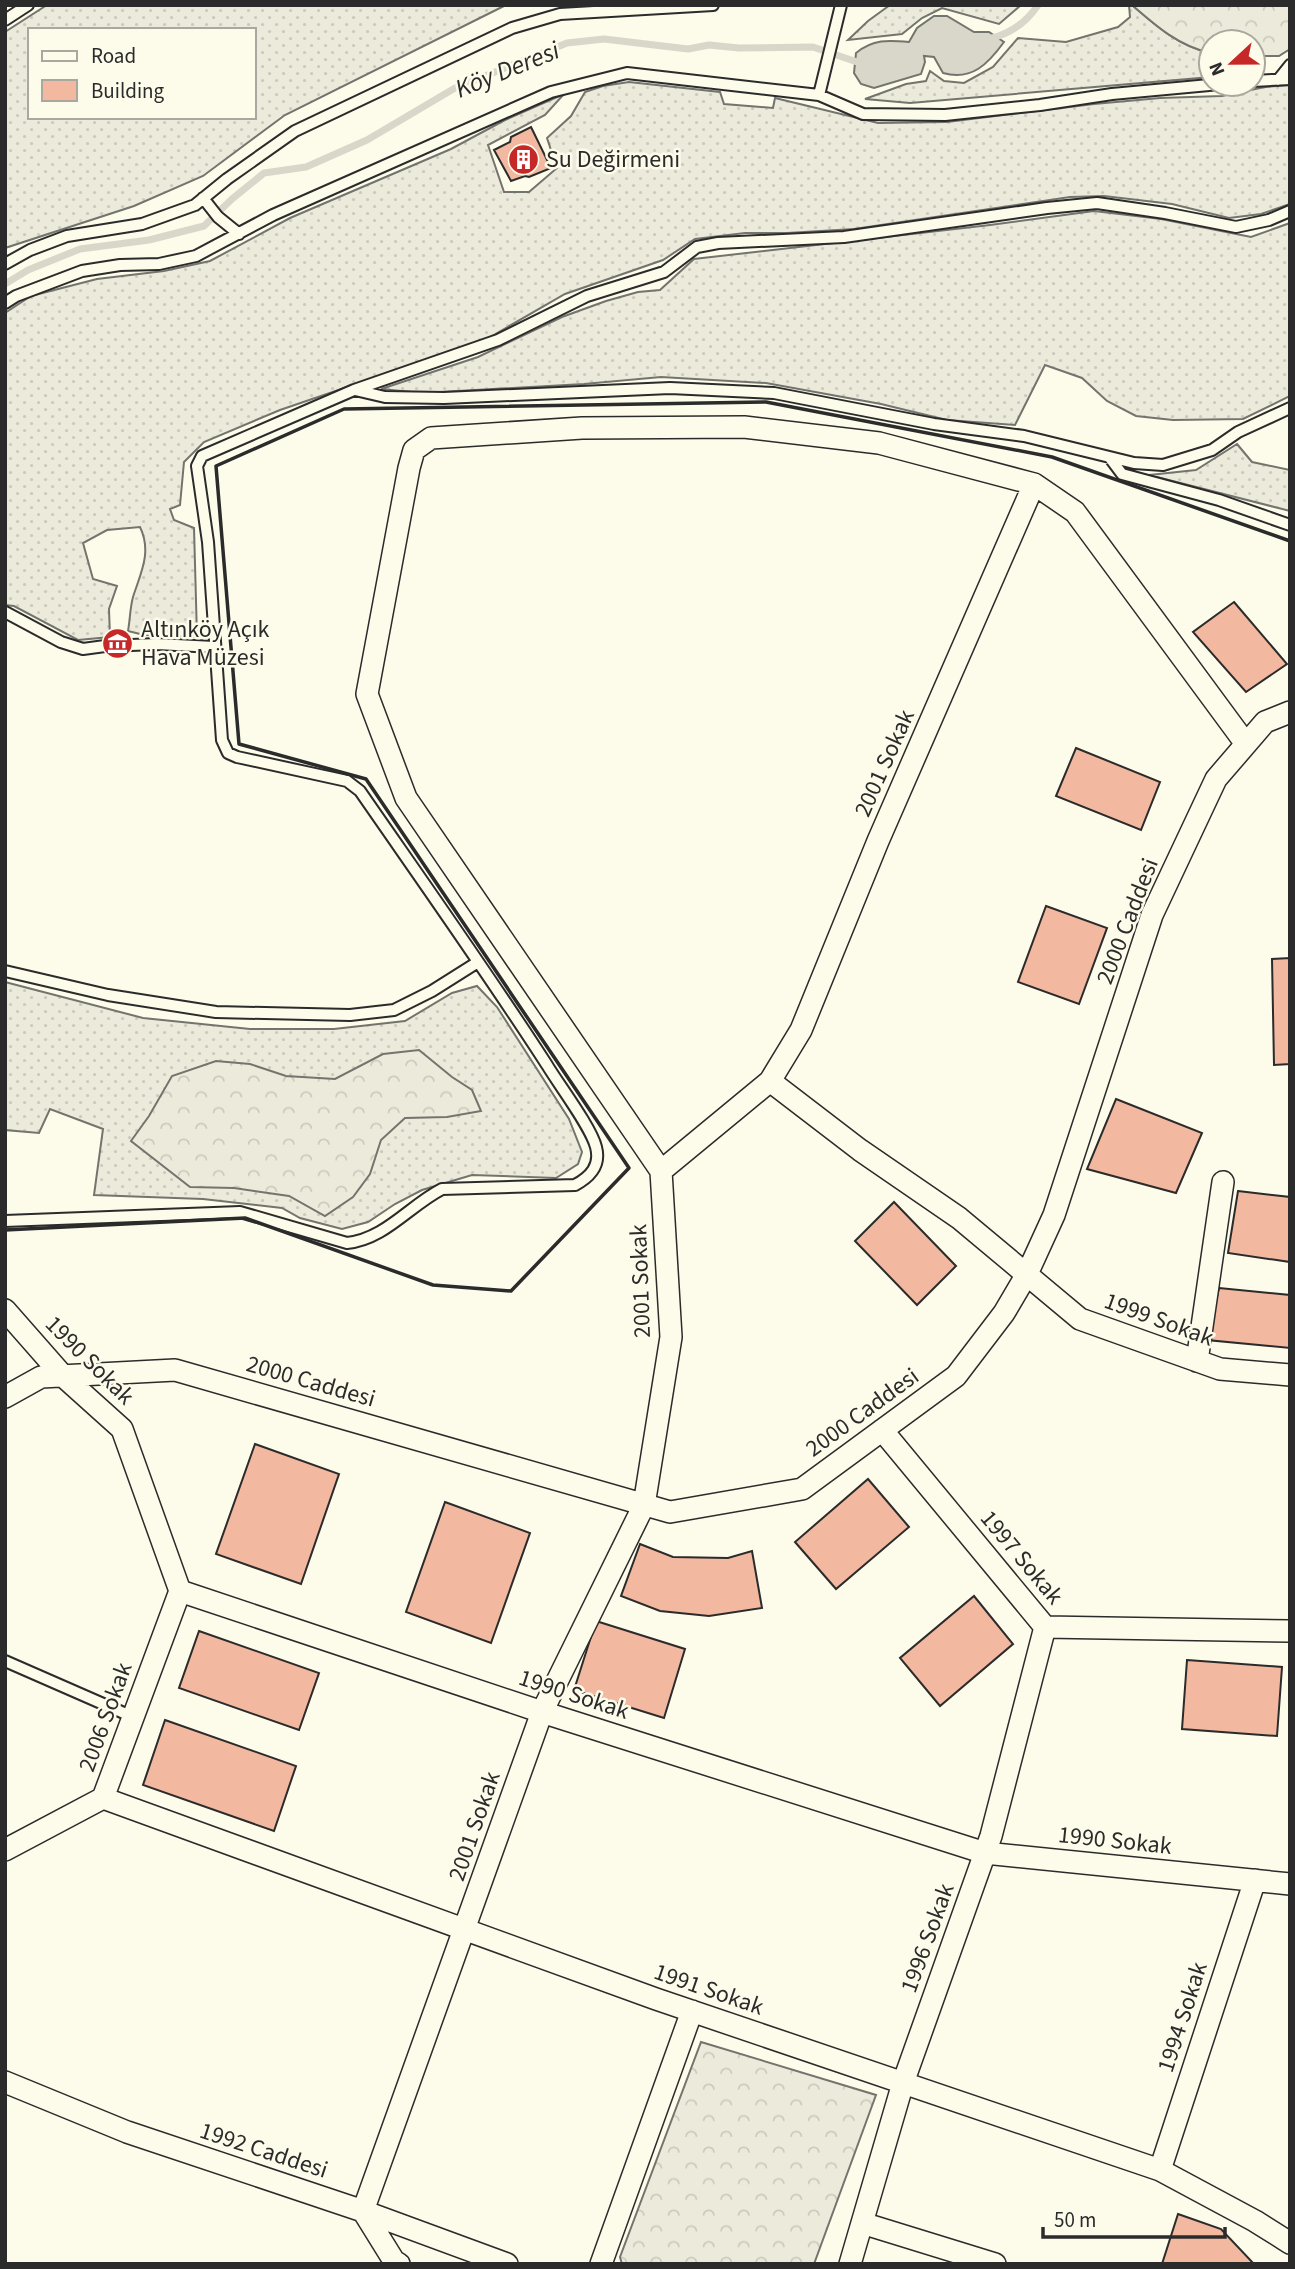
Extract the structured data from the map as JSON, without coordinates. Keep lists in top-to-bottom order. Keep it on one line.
{"streets":{"street":["2001 Sokak","2000 Caddesi","1999 Sokak","1990 Sokak","1997 Sokak","2006 Sokak","1996 Sokak","1991 Sokak","1994 Sokak","1992 Caddesi"]},"crossings":[["2001 Sokak","2000 Caddesi"],["2001 Sokak","1999 Sokak"],["2001 Sokak","1990 Sokak"],["2001 Sokak","1991 Sokak"],["2001 Sokak","1992 Caddesi"],["2000 Caddesi","1999 Sokak"],["2000 Caddesi","1990 Sokak"],["2000 Caddesi","1997 Sokak"],["1990 Sokak","2006 Sokak"],["1990 Sokak","1996 Sokak"],["1990 Sokak","1994 Sokak"],["1997 Sokak","1996 Sokak"],["2006 Sokak","1991 Sokak"],["1996 Sokak","1991 Sokak"],["1991 Sokak","1994 Sokak"]],"water":["Köy Deresi"],"places":{"building":["Su Değirmeni"],"museum":["Altınköy Açık Hava Müzesi"]},"legend":["Road","Building"],"scale_bar":"50 m","north":"left"}
